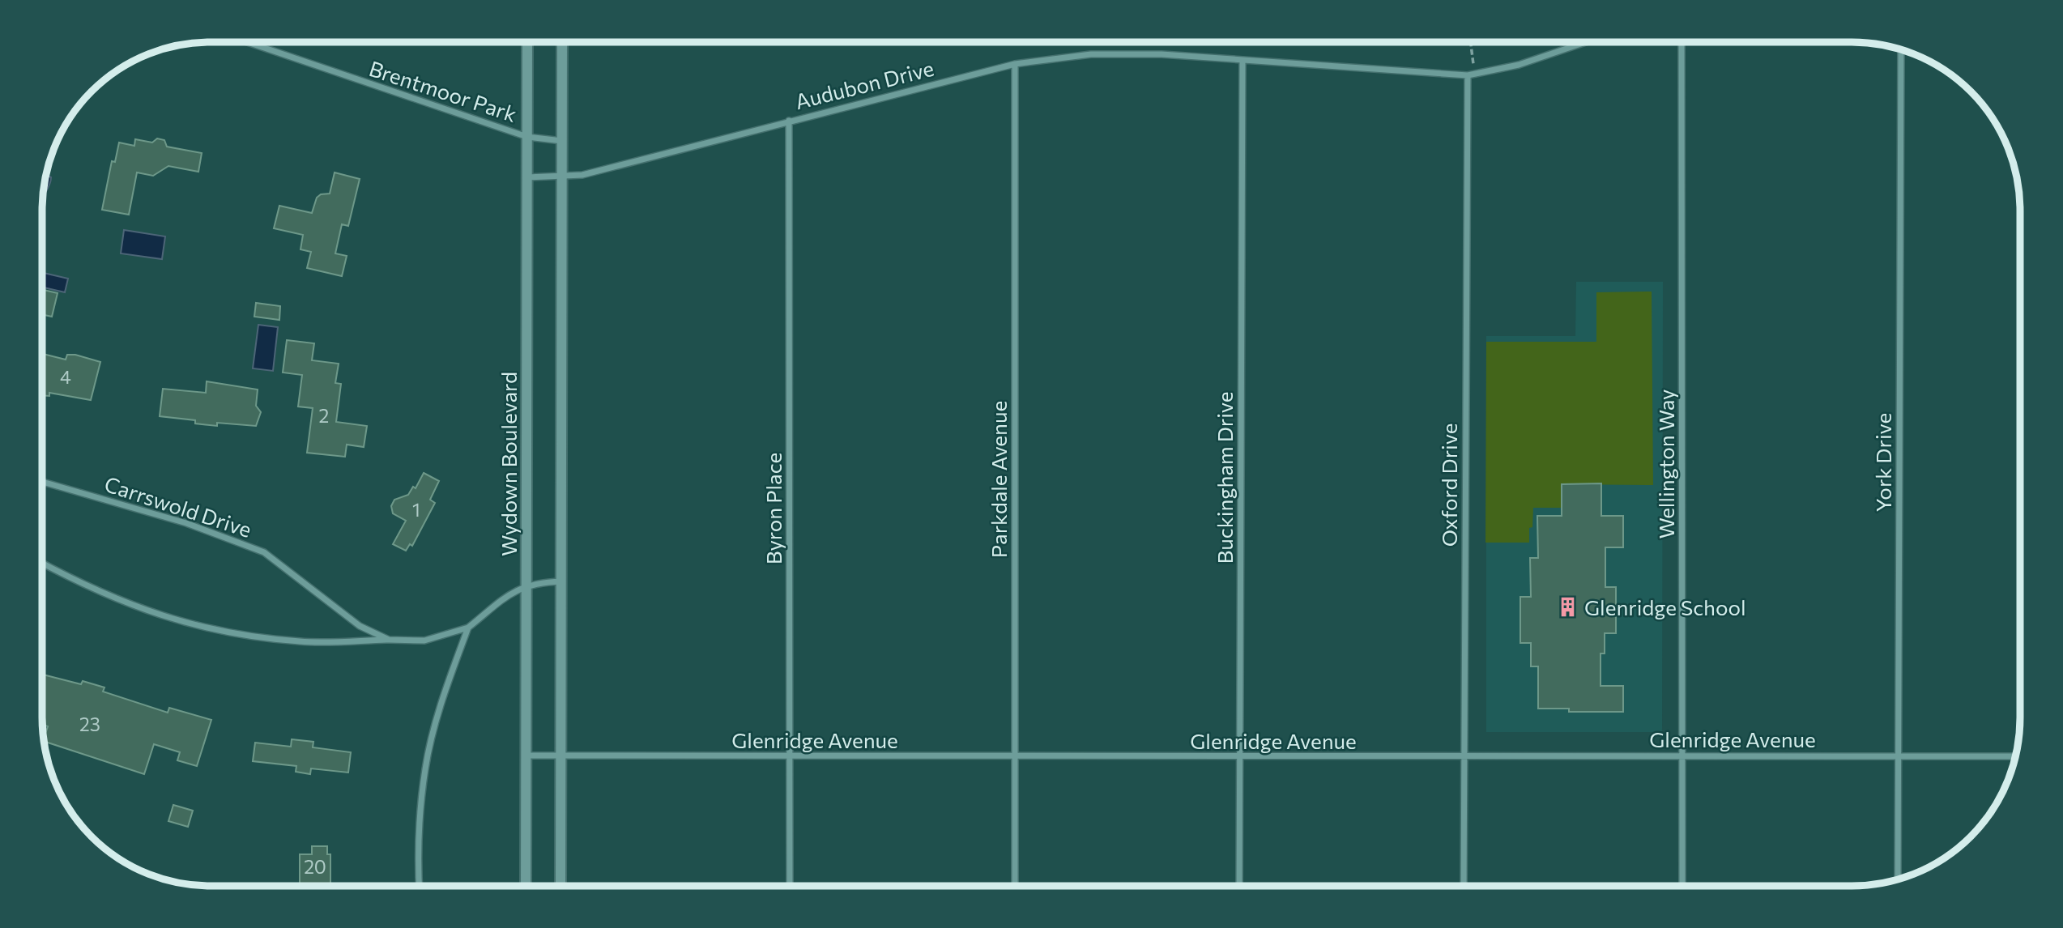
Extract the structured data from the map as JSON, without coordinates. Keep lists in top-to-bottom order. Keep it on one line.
{"streets":{"street":["Audubon Drive","Brentmoor Park","York Drive","Wydown Boulevard","Wellington Way","Buckingham Drive","Parkdale Avenue","Oxford Drive","Carrswold Drive","Byron Place","Glenridge Avenue"]},"crossings":[["Audubon Drive","Wydown Boulevard"],["Audubon Drive","Buckingham Drive"],["Audubon Drive","Parkdale Avenue"],["Audubon Drive","Oxford Drive"],["Audubon Drive","Byron Place"],["Brentmoor Park","Wydown Boulevard"],["York Drive","Glenridge Avenue"],["Wydown Boulevard","Carrswold Drive"],["Wydown Boulevard","Glenridge Avenue"],["Wellington Way","Glenridge Avenue"],["Buckingham Drive","Glenridge Avenue"],["Parkdale Avenue","Glenridge Avenue"],["Oxford Drive","Glenridge Avenue"],["Byron Place","Glenridge Avenue"]],"places":{"building":["Glenridge School"]},"house_numbers":["4","2","1","23","20"]}
